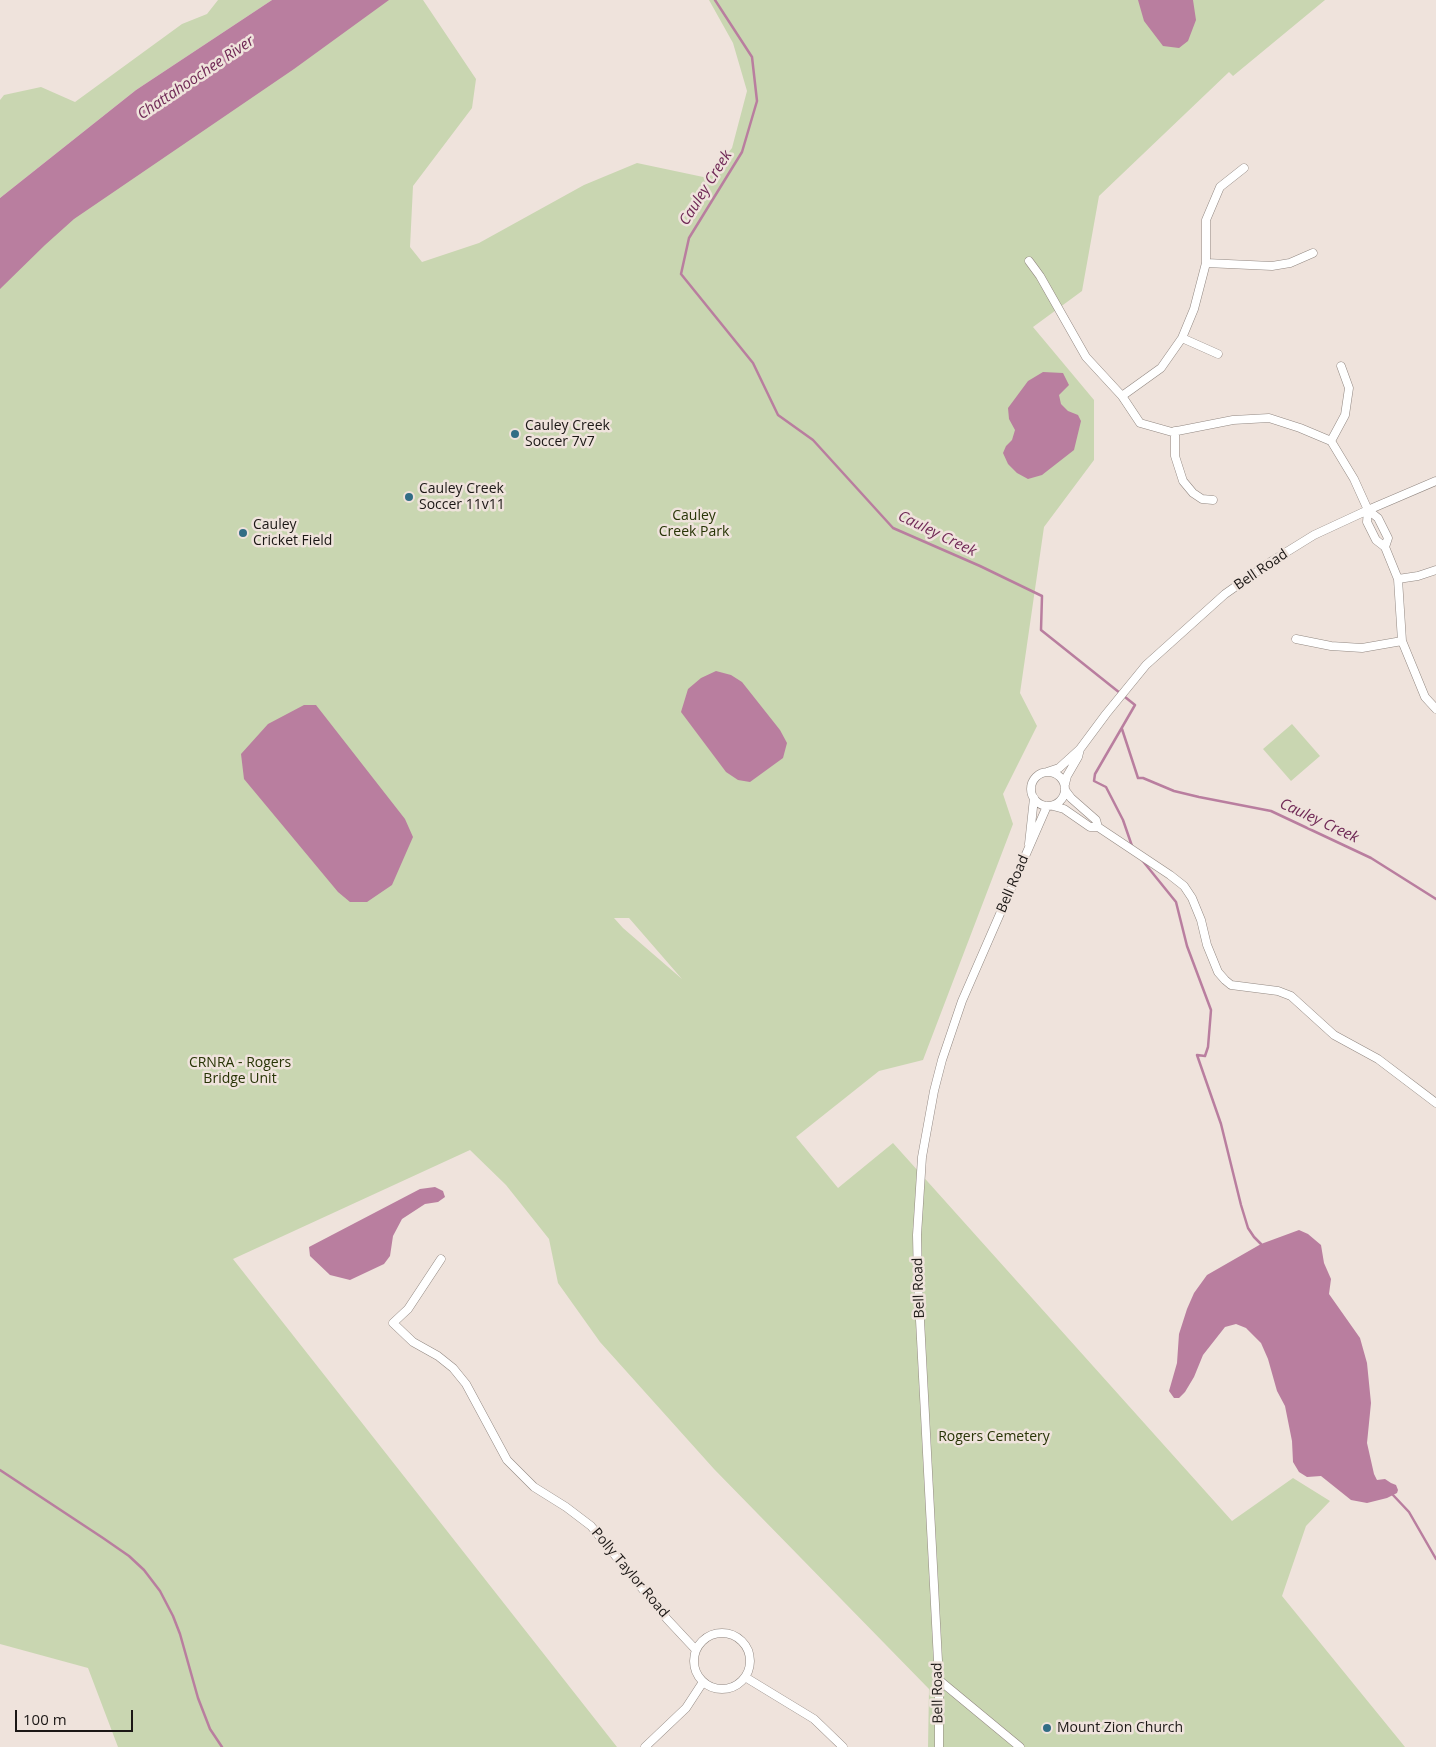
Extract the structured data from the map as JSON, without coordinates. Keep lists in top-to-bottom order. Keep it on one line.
{"streets":{"street":["Bell Road","Polly Taylor Road"]},"water":["Chattahoochee River","Cauley Creek"],"parks":["Cauley Creek Park","CRNRA - Rogers Bridge Unit","Rogers Cemetery"],"places":["Cauley Creek Soccer 7v7","Cauley Creek Soccer 11v11","Cauley Cricket Field","Mount Zion Church"],"scale_bar":"100 m"}
